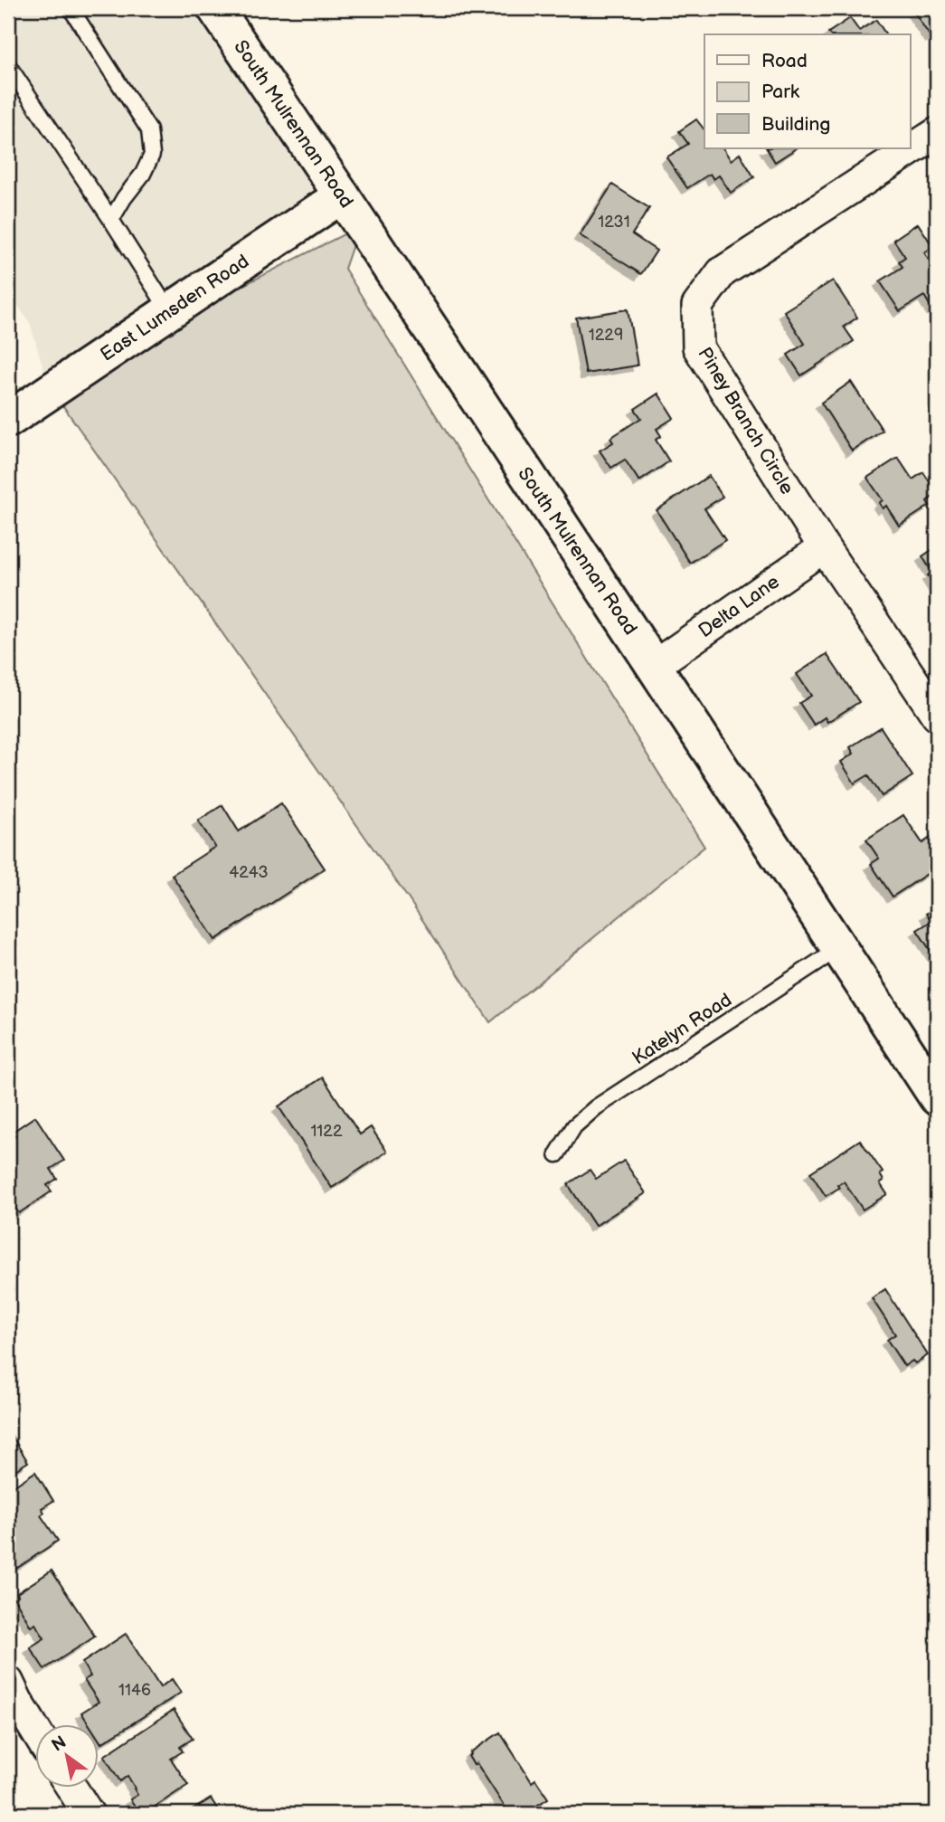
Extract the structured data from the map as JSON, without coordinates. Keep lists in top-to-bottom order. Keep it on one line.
{"streets":{"street":["South Mulrennan Road","East Lumsden Road","Piney Branch Circle","Delta Lane"],"lane":["Katelyn Road"]},"crossings":[["South Mulrennan Road","East Lumsden Road"],["South Mulrennan Road","Delta Lane"],["South Mulrennan Road","Katelyn Road"],["Piney Branch Circle","Delta Lane"]],"house_numbers":["1231","1229","4243","1122","1146"],"legend":["Road","Park","Building"],"north":"top left"}
